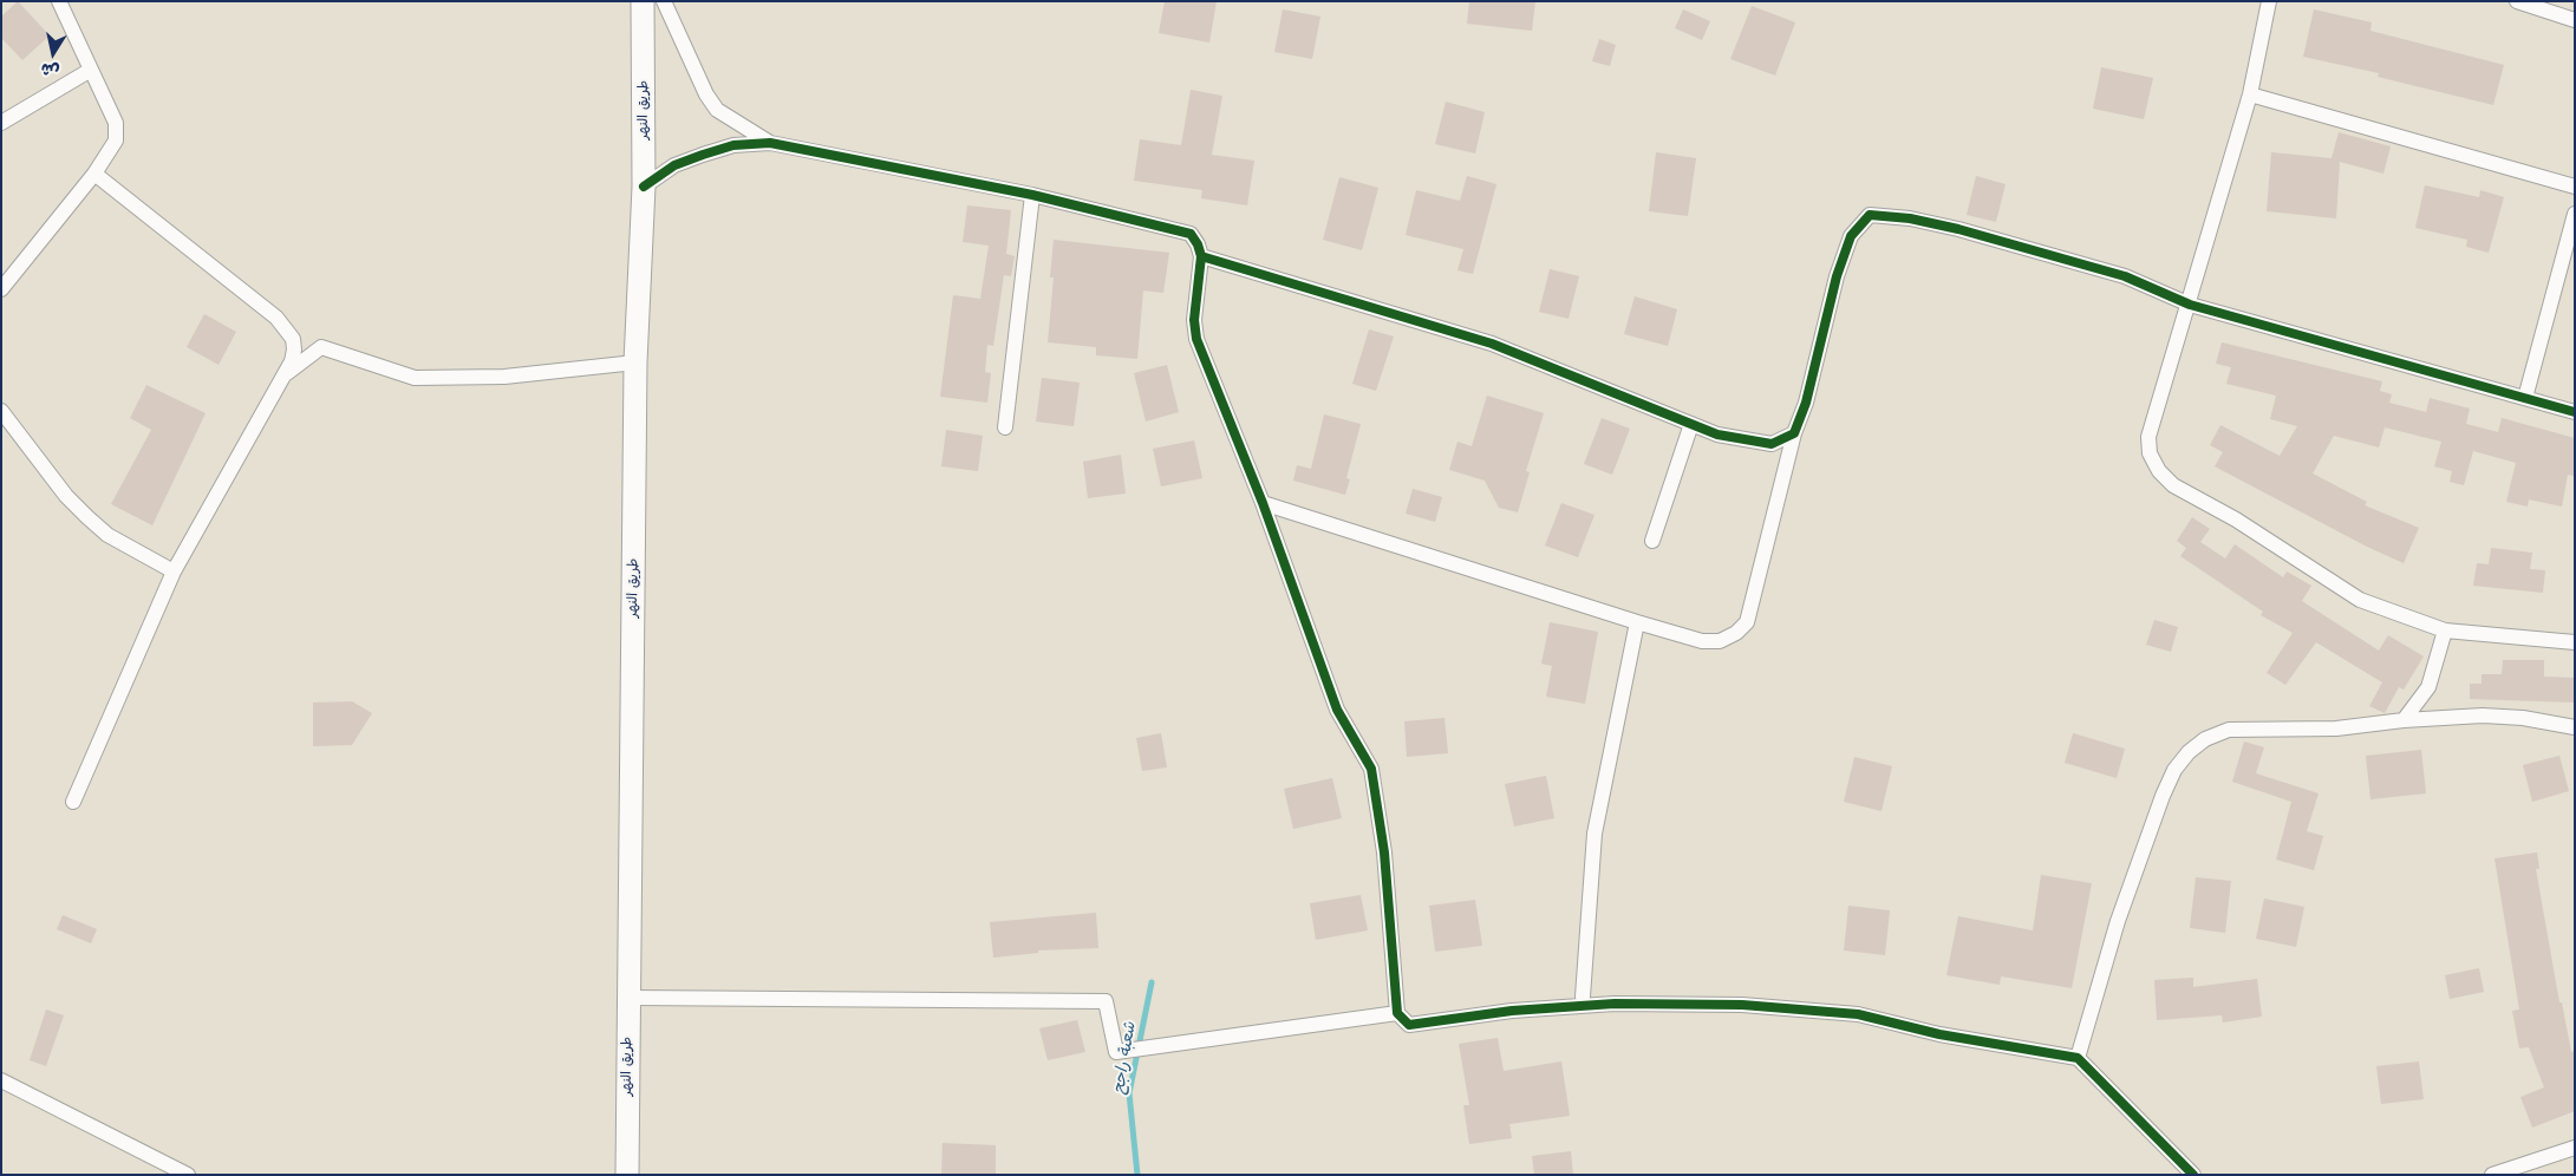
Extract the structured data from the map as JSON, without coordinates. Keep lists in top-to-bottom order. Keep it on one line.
{"streets":{"main road":["طريق النهر"]},"water":["شعبة راجح"],"north":"bottom"}
